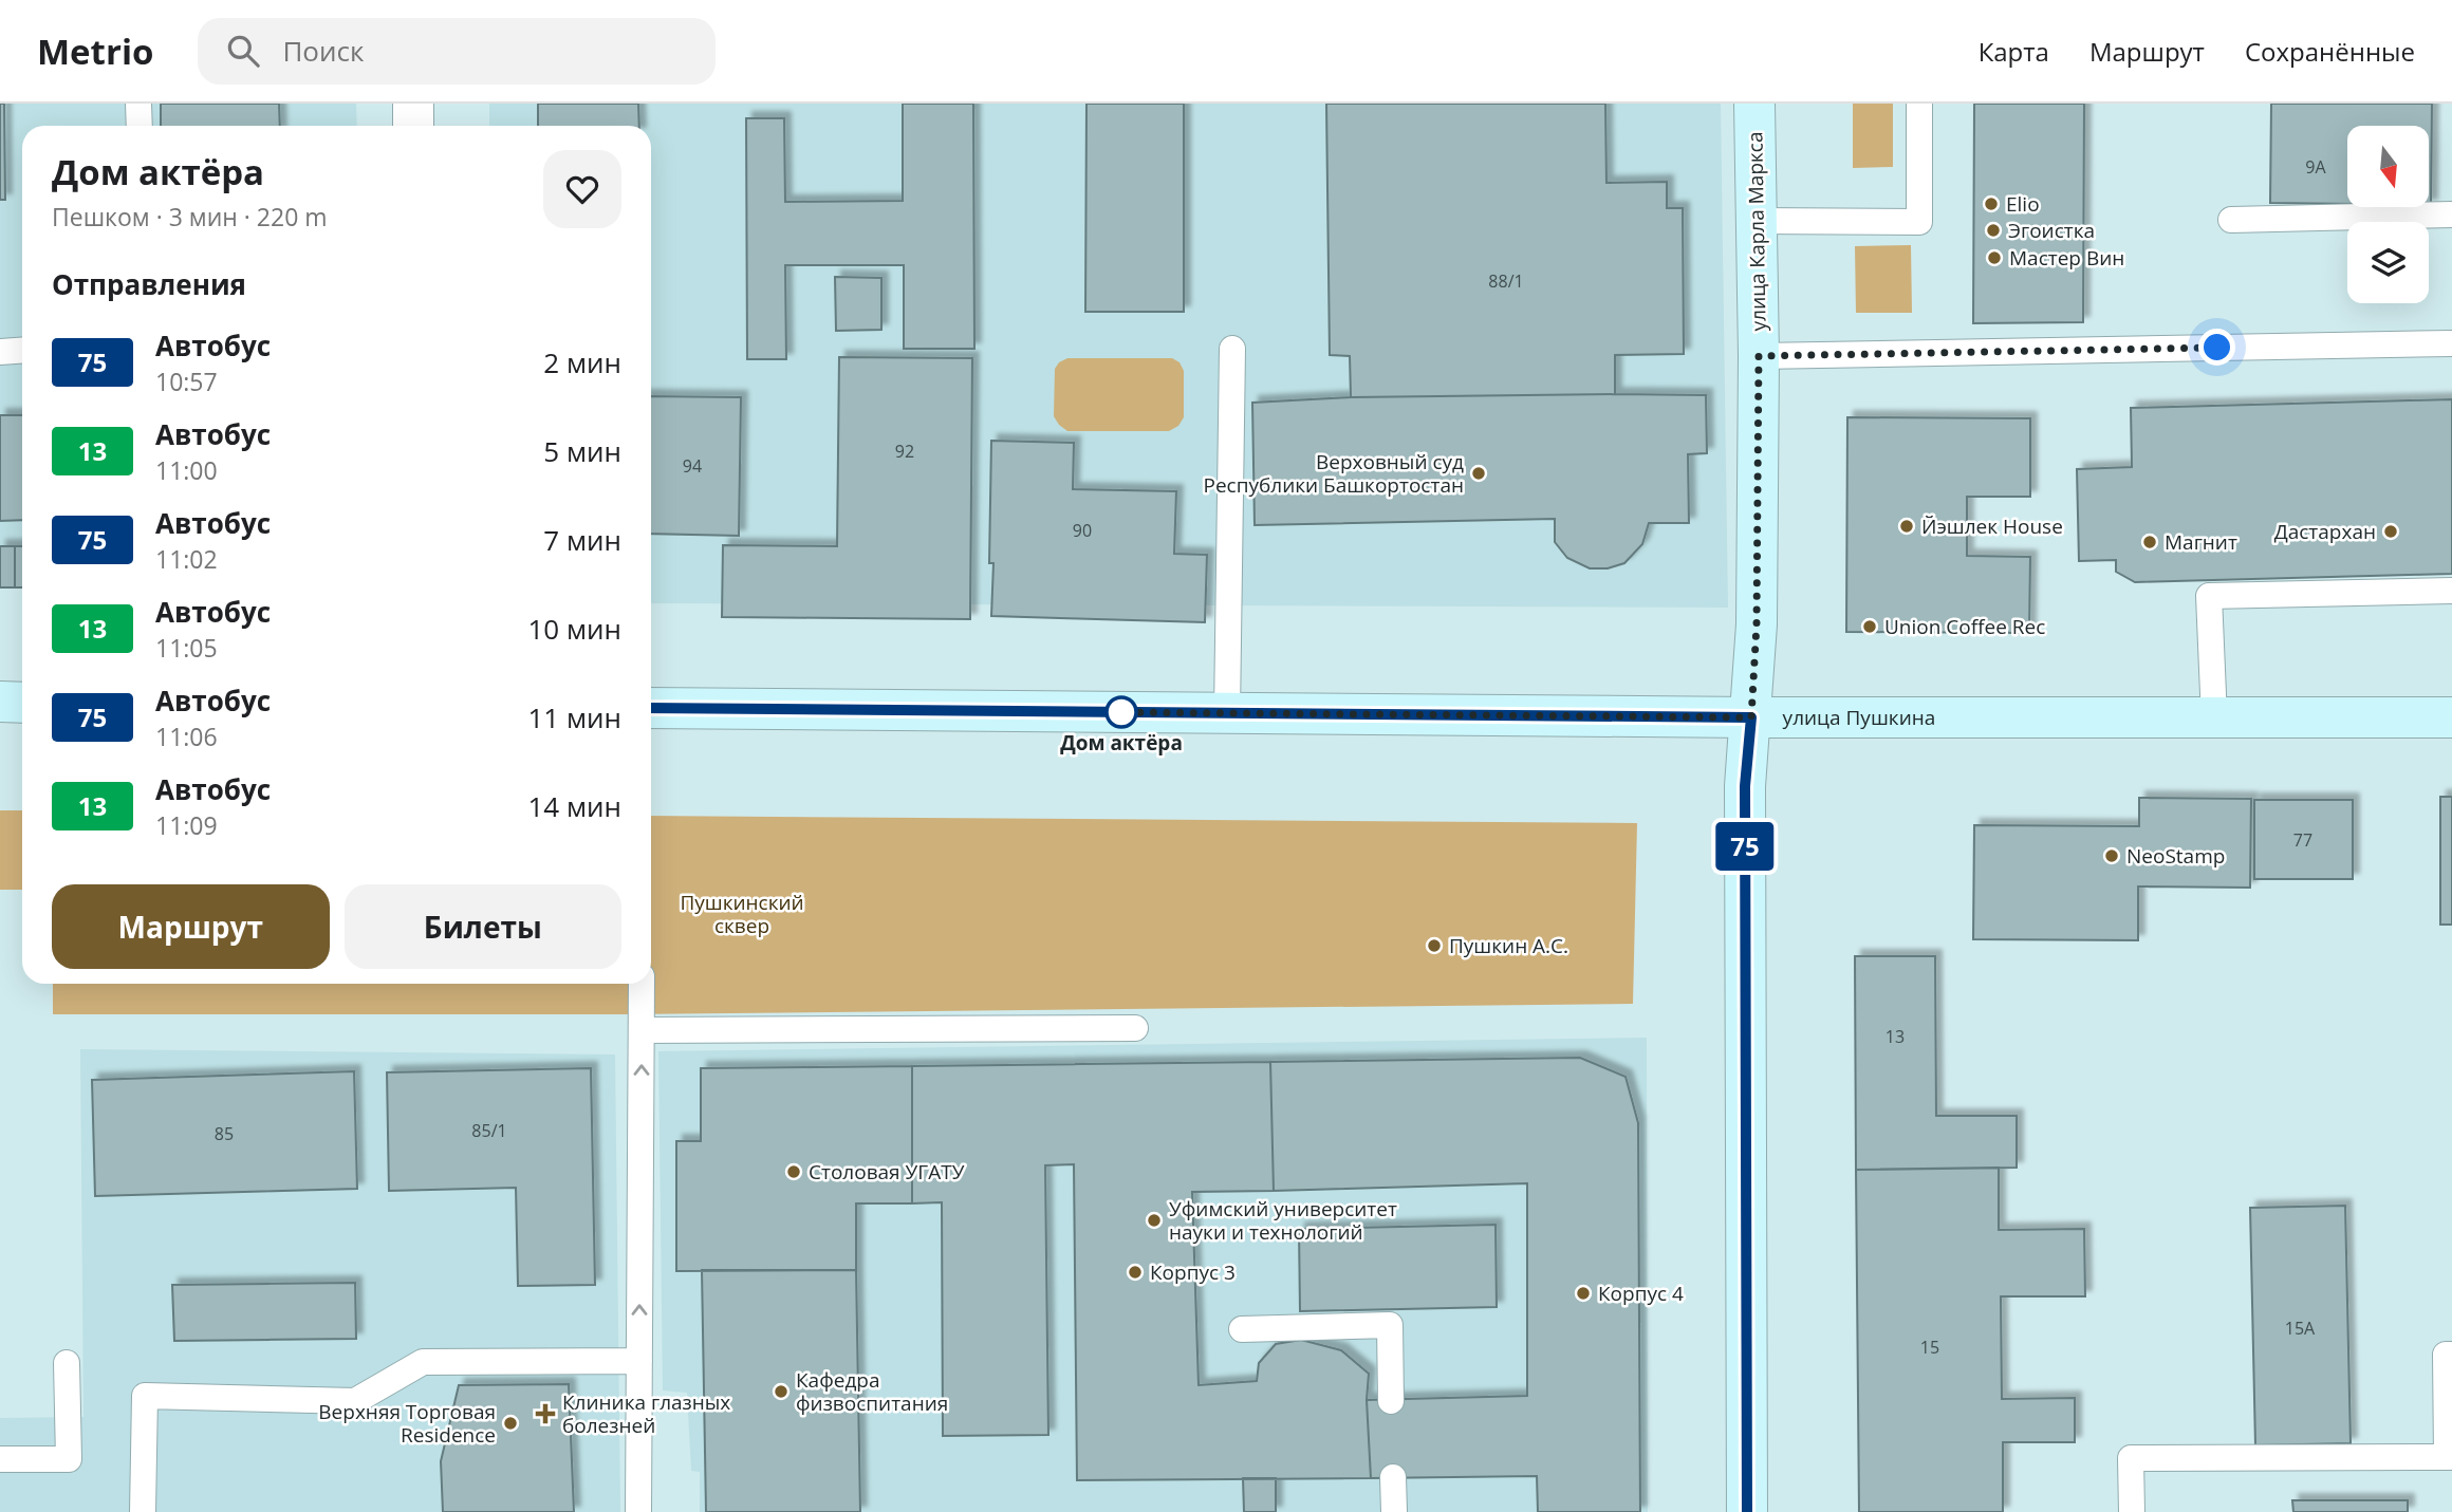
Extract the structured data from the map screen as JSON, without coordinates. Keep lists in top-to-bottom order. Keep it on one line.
{"streets":{"main road":["улица Карла Маркса","улица Пушкина"]},"crossings":[["улица Карла Маркса","улица Пушкина"]],"parks":["Пушкинский сквер"],"places":{"other":["Elio","Эгоистка","Мастер Вин","Верховный суд Республики Башкортостан","Йэшлек House","Дастархан","Магнит","Union Coffee Rec","Дом актёра","NeoStamp","Пушкин А.С.","Столовая УГАТУ","Уфимский университет науки и технологий","Корпус 3","Корпус 4","Кафедра физвоспитания","Верхняя Торговая Residence"],"health":["Клиника глазных болезней"]},"lines":["bus line 75"],"house_numbers":["9А","88/1","92","94","90","77","13","85/1","85","15А","15"],"north":"bottom","page":{"header":"Metrio","search":"Поиск","nav":["Карта","Маршрут","Сохранённые"],"on_map":"75","heading":[["Дом актёра","Пешком · 3 мин · 220 m"],"Отправления"],"list":[{"mark":"75","name":"Автобус","note":"10:57","value":"2 мин"},{"mark":"13","name":"Автобус","note":"11:00","value":"5 мин"},{"mark":"75","name":"Автобус","note":"11:02","value":"7 мин"},{"mark":"13","name":"Автобус","note":"11:05","value":"10 мин"},{"mark":"75","name":"Автобус","note":"11:06","value":"11 мин"},{"mark":"13","name":"Автобус","note":"11:09","value":"14 мин"}],"buttons":["Маршрут","Билеты"]}}
